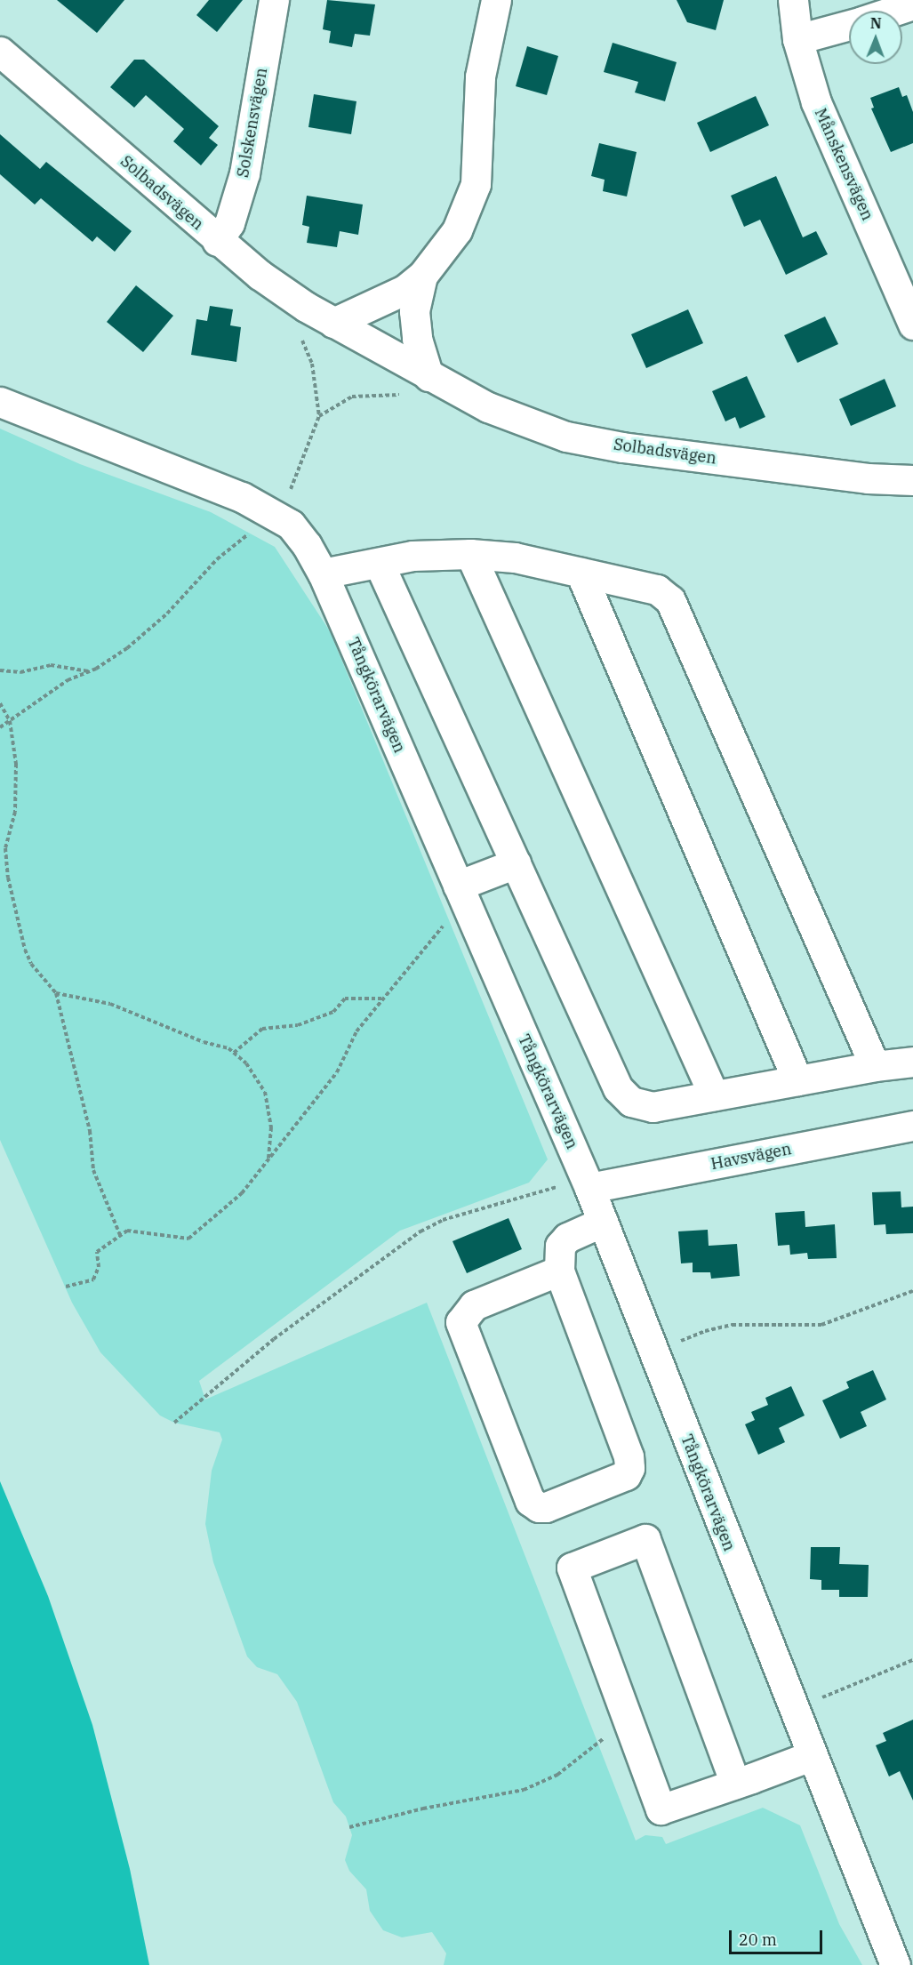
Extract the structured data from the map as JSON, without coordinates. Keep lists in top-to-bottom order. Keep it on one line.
{"streets":{"street":["Solskensvägen","Månskensvägen","Solbadsvägen","Tångkörarvägen","Havsvägen"]},"crossings":[["Solskensvägen","Solbadsvägen"],["Tångkörarvägen","Havsvägen"]],"scale_bar":"20 m","north":"top"}
